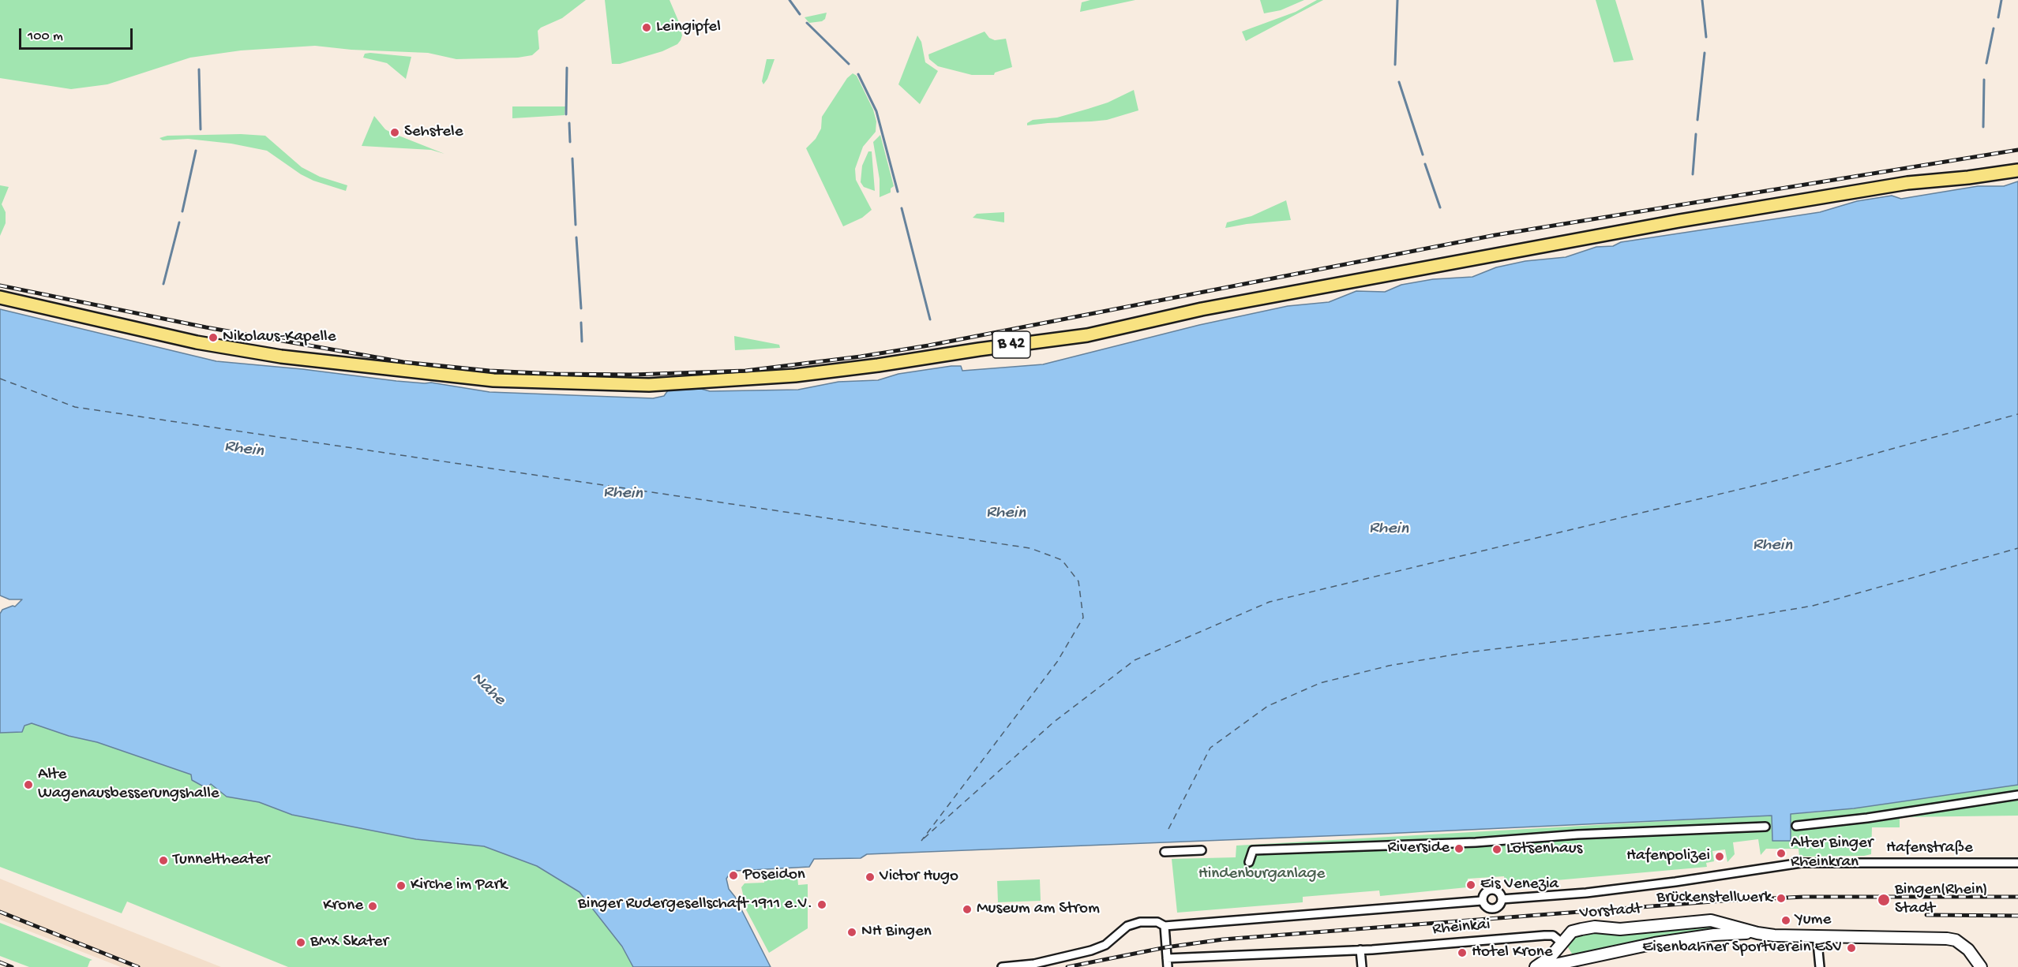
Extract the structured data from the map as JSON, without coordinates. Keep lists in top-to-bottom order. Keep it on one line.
{"streets":{"main road":["B 42","Vorstadt"],"street":["Hafenstraße","Rheinkai"]},"crossings":[["Vorstadt","Rheinkai"]],"water":["Rhein","Nahe"],"parks":["Hindenburganlage"],"places":["Leingipfel","Sehstele","Nikolaus-Kapelle","Alte Wagenausbesserungshalle","Riverside","Lotsenhaus","Alter Binger Rheinkran","Hafenpolizei","Tunneltheater","Poseidon","Victor Hugo","Eis Venezia","Kirche im Park","Brückenstellwerk","Bingen(Rhein) Stadt","Binger Rudergesellschaft 1911 e.V.","Krone","Museum am Strom","Yume","NH Bingen","BMX Skater","Eisenbahner Sportverein ESV","Hotel Krone"],"scale_bar":"100 m"}
